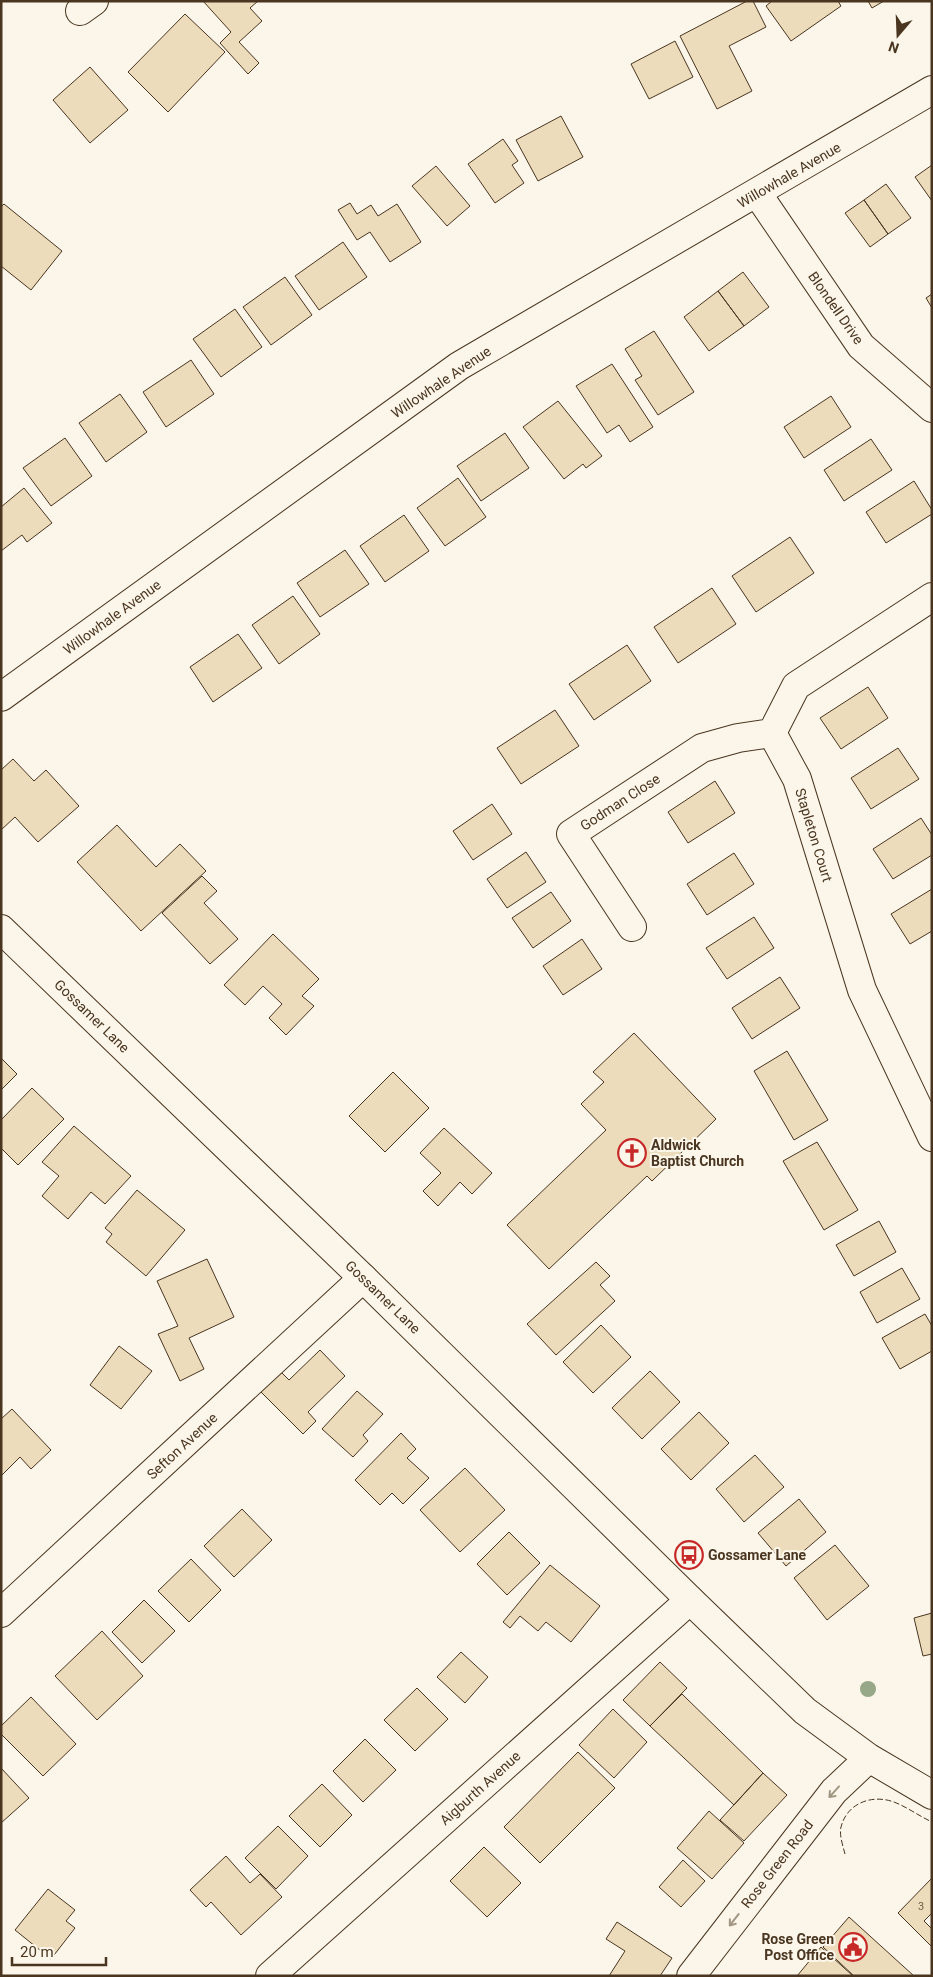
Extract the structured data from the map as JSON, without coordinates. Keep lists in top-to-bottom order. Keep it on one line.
{"streets":{"street":["Willowhale Avenue","Blondell Drive","Godman Close","Stapleton Court","Gossamer Lane","Sefton Avenue","Aigburth Avenue","Rose Green Road"]},"crossings":[["Willowhale Avenue","Blondell Drive"],["Godman Close","Stapleton Court"],["Gossamer Lane","Sefton Avenue"],["Gossamer Lane","Aigburth Avenue"],["Gossamer Lane","Rose Green Road"]],"one_way":["Rose Green Road"],"places":{"church":["Aldwick Baptist Church"],"bus stop":["Gossamer Lane"],"public building":["Rose Green Post Office"]},"house_numbers":["3"],"scale_bar":"20 m","north":"bottom"}
